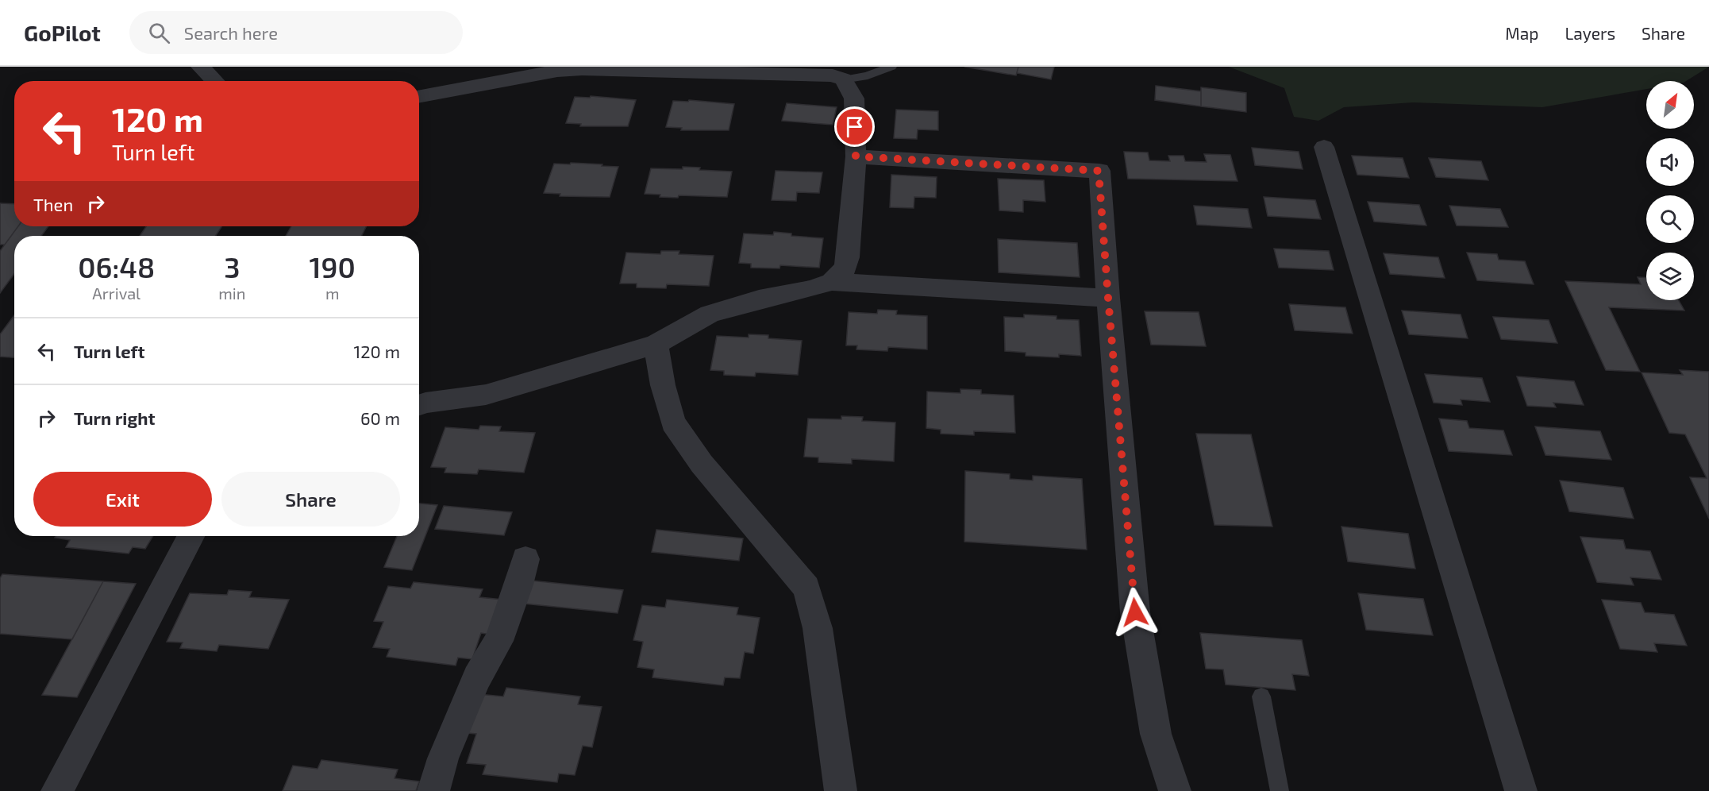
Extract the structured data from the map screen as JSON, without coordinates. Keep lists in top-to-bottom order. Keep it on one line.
{"north":"top right","page":{"header":"GoPilot","search":"Search here","nav":["Map","Layers","Share"],"turn":["120 m","Turn left"],"then":"Then","eta":["06:48","Arrival","3","min","190","m"],"list":[{"name":"Turn left","value":"120 m"},{"name":"Turn right","value":"60 m"}],"buttons":["Exit","Share"]}}
